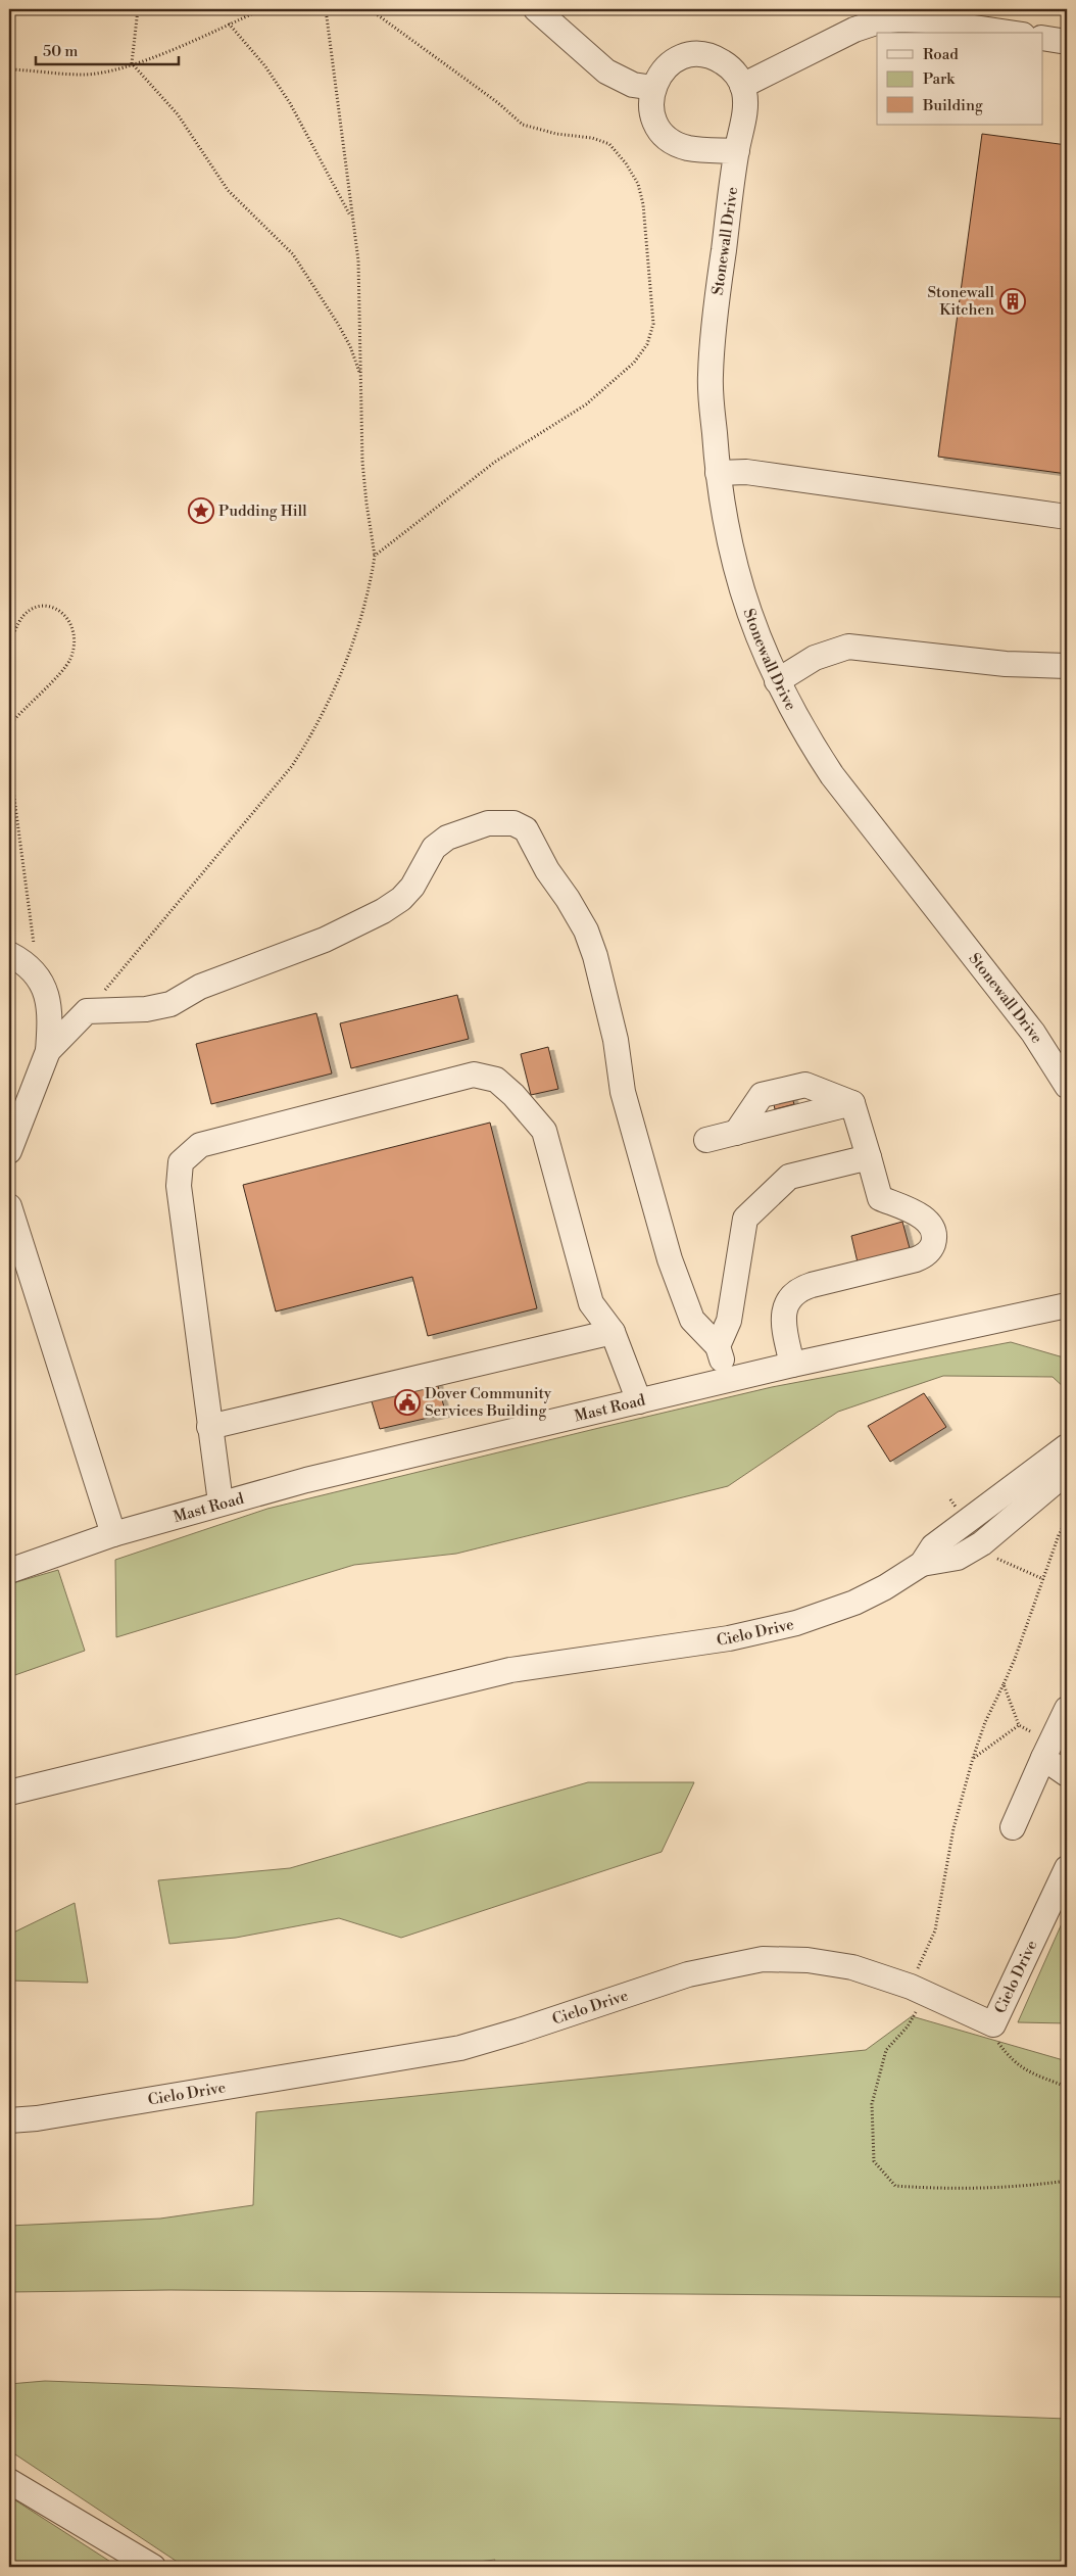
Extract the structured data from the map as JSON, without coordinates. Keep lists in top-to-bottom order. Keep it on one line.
{"streets":{"street":["Stonewall Drive","Mast Road","Cielo Drive"]},"places":{"building":["Stonewall Kitchen"],"place":["Pudding Hill"],"public building":["Dover Community Services Building"]},"legend":["Road","Park","Building"],"scale_bar":"50 m"}
